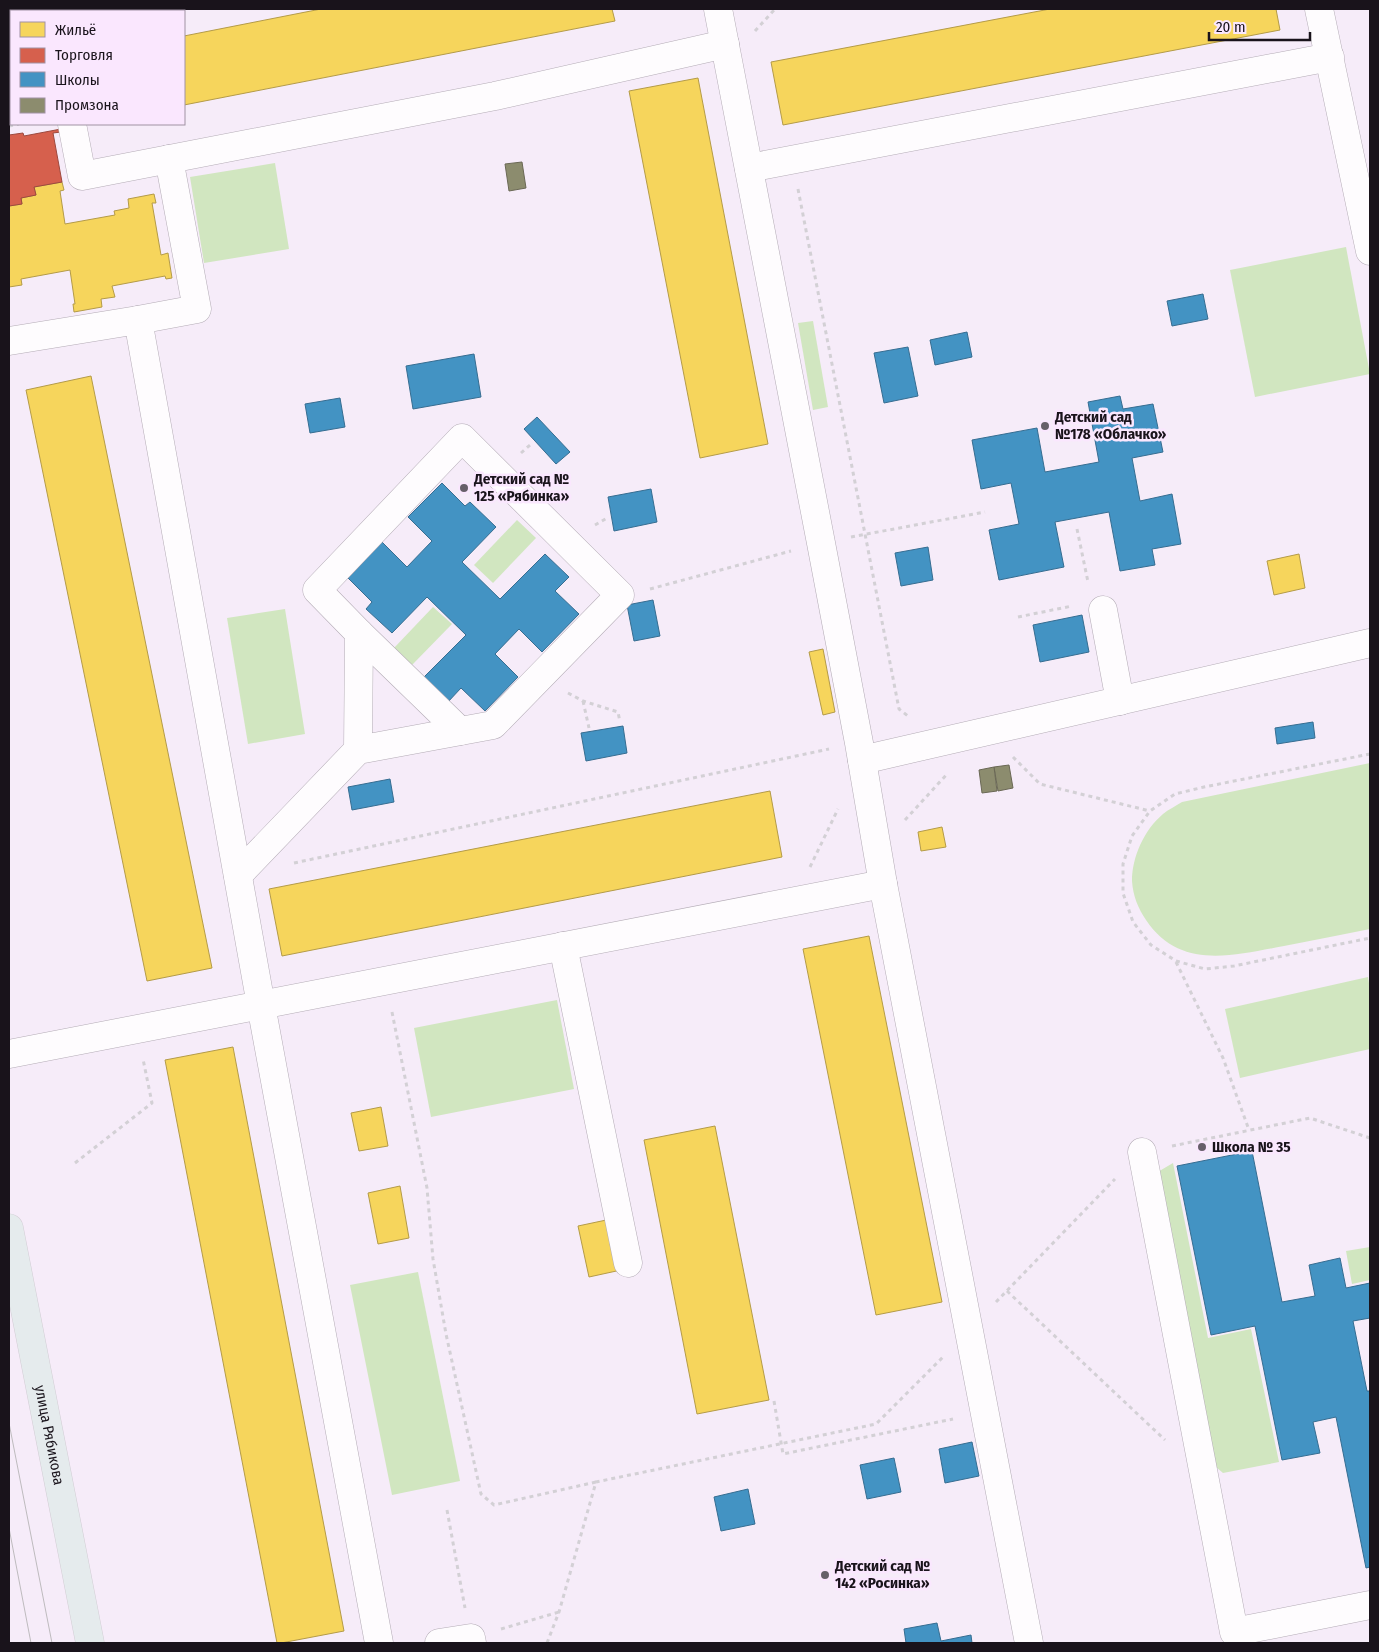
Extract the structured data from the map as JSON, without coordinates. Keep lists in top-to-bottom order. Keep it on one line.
{"streets":{"main road":["улица Рябикова"]},"places":["Детский сад №178 «Облачко»","Детский сад № 125 «Рябинка»","Школа № 35","Детский сад № 142 «Росинка»"],"legend":["Жильё","Торговля","Школы","Промзона"],"scale_bar":"20 m"}
